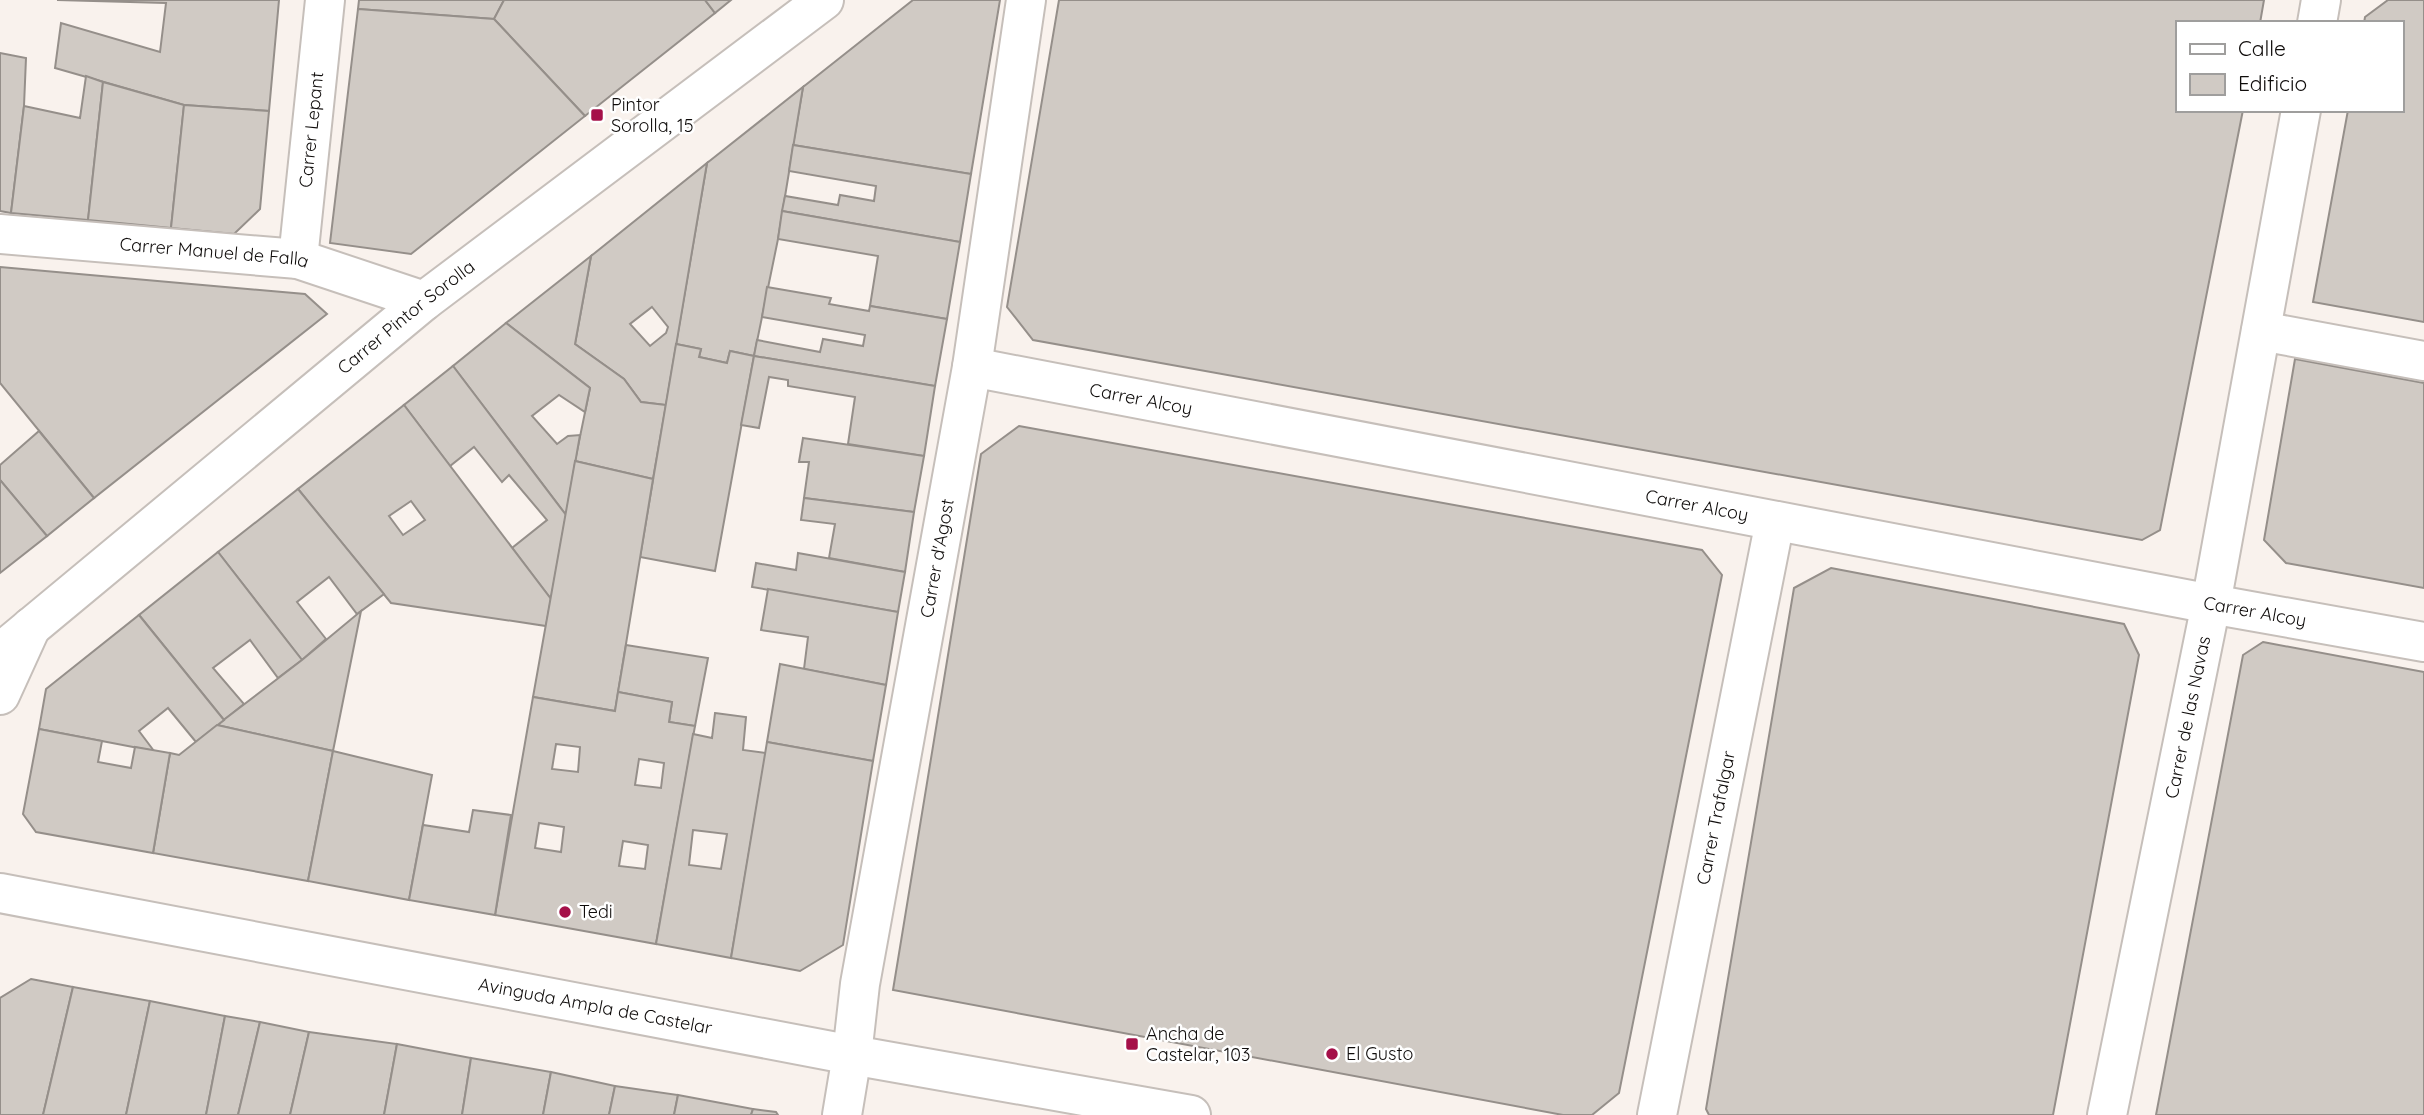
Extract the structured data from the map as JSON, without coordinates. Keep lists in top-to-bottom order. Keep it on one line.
{"streets":{"street":["Carrer Lepant","Carrer Manuel de Falla","Carrer Pintor Sorolla","Carrer Alcoy","Carrer d'Agost","Carrer de las Navas","Carrer Trafalgar","Avinguda Ampla de Castelar"]},"crossings":[["Carrer Lepant","Carrer Manuel de Falla"],["Carrer Manuel de Falla","Carrer Pintor Sorolla"],["Carrer Alcoy","Carrer d'Agost"],["Carrer Alcoy","Carrer de las Navas"],["Carrer Alcoy","Carrer Trafalgar"],["Carrer d'Agost","Avinguda Ampla de Castelar"]],"places":{"transit":["Pintor Sorolla, 15","Ancha de Castelar, 103"],"other":["Tedi","El Gusto"]},"legend":["Calle","Edificio"]}
